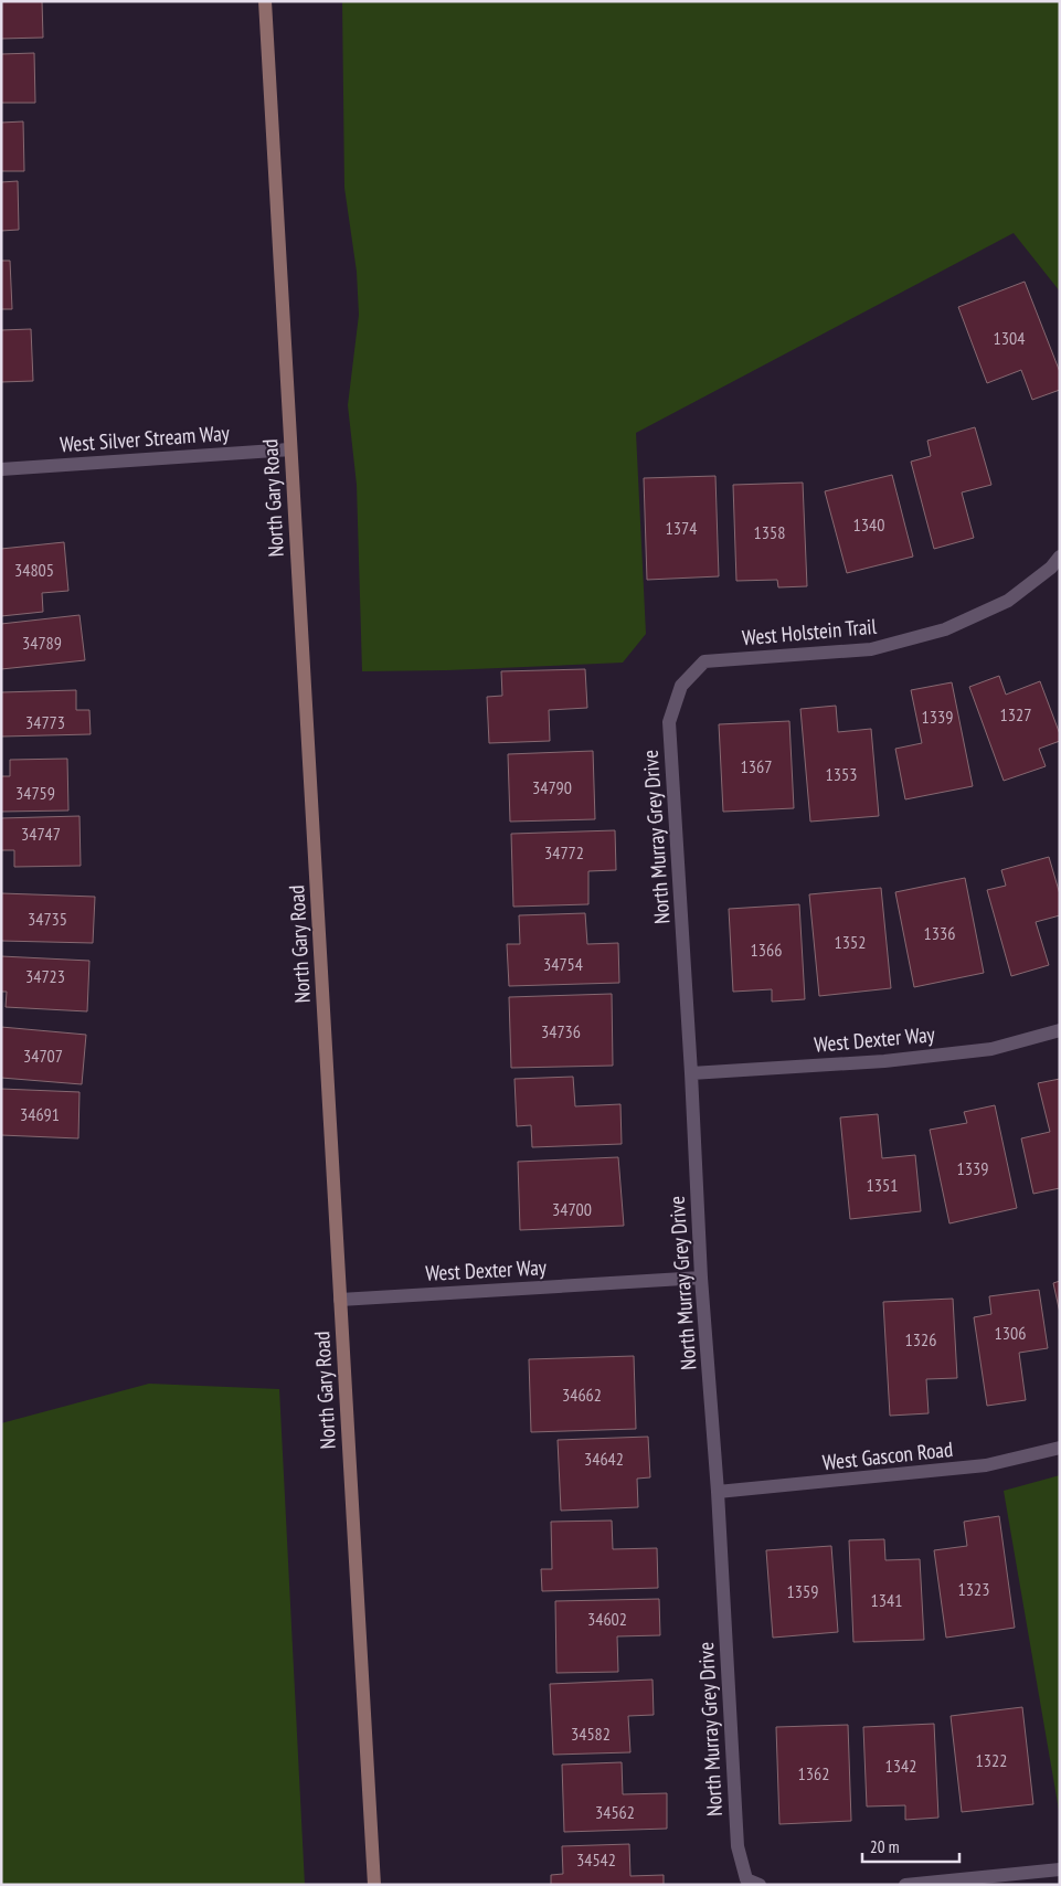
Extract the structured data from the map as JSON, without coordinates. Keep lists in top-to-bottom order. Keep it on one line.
{"streets":{"main road":["North Gary Road"],"street":["West Silver Stream Way","West Holstein Trail","North Murray Grey Drive","West Dexter Way","West Gascon Road"]},"crossings":[["West Silver Stream Way","North Gary Road"],["North Gary Road","West Dexter Way"],["West Holstein Trail","North Murray Grey Drive"],["North Murray Grey Drive","West Dexter Way"],["North Murray Grey Drive","West Gascon Road"]],"house_numbers":["1304","1340","1374","1358","34805","34789","1327","1339","34773","1367","1353","34790","34759","34747","34772","34735","1336","1352","1366","34754","34723","34736","34707","34691","1339","1351","34700","1306","1326","34662","34642","1323","1359","1341","34602","34582","1322","1342","1362","34562","34542"],"scale_bar":"20 m"}
